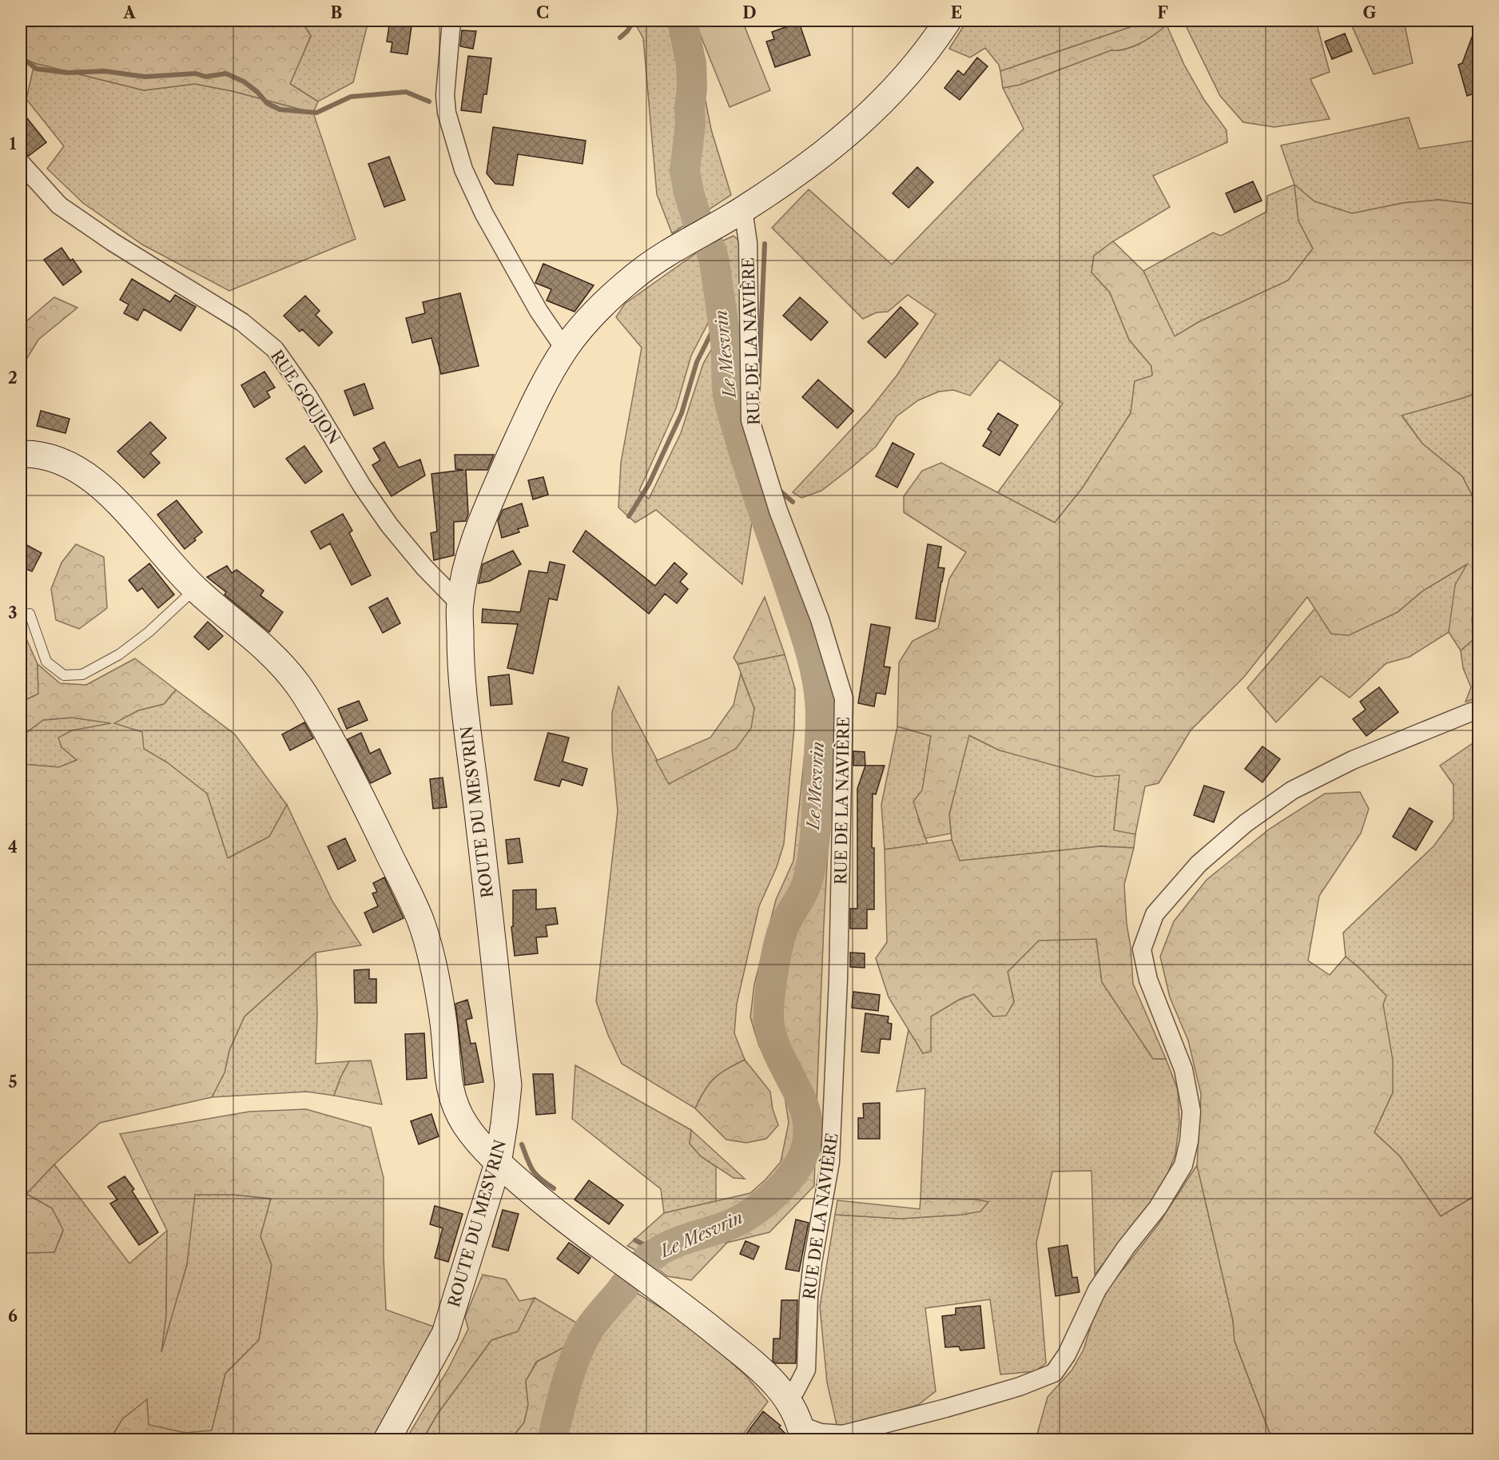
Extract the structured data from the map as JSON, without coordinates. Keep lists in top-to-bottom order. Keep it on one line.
{"streets":{"main road":["ROUTE DU MESVRIN"],"street":["RUE DE LA NAVIÈRE","RUE GOUJON"]},"crossings":[["RUE DE LA NAVIÈRE","ROUTE DU MESVRIN"],["RUE GOUJON","ROUTE DU MESVRIN"]],"water":["Le Mesvrin"],"grid":{"columns":["A","B","C","D","E","F","G"],"rows":["1","2","3","4","5","6"]}}
